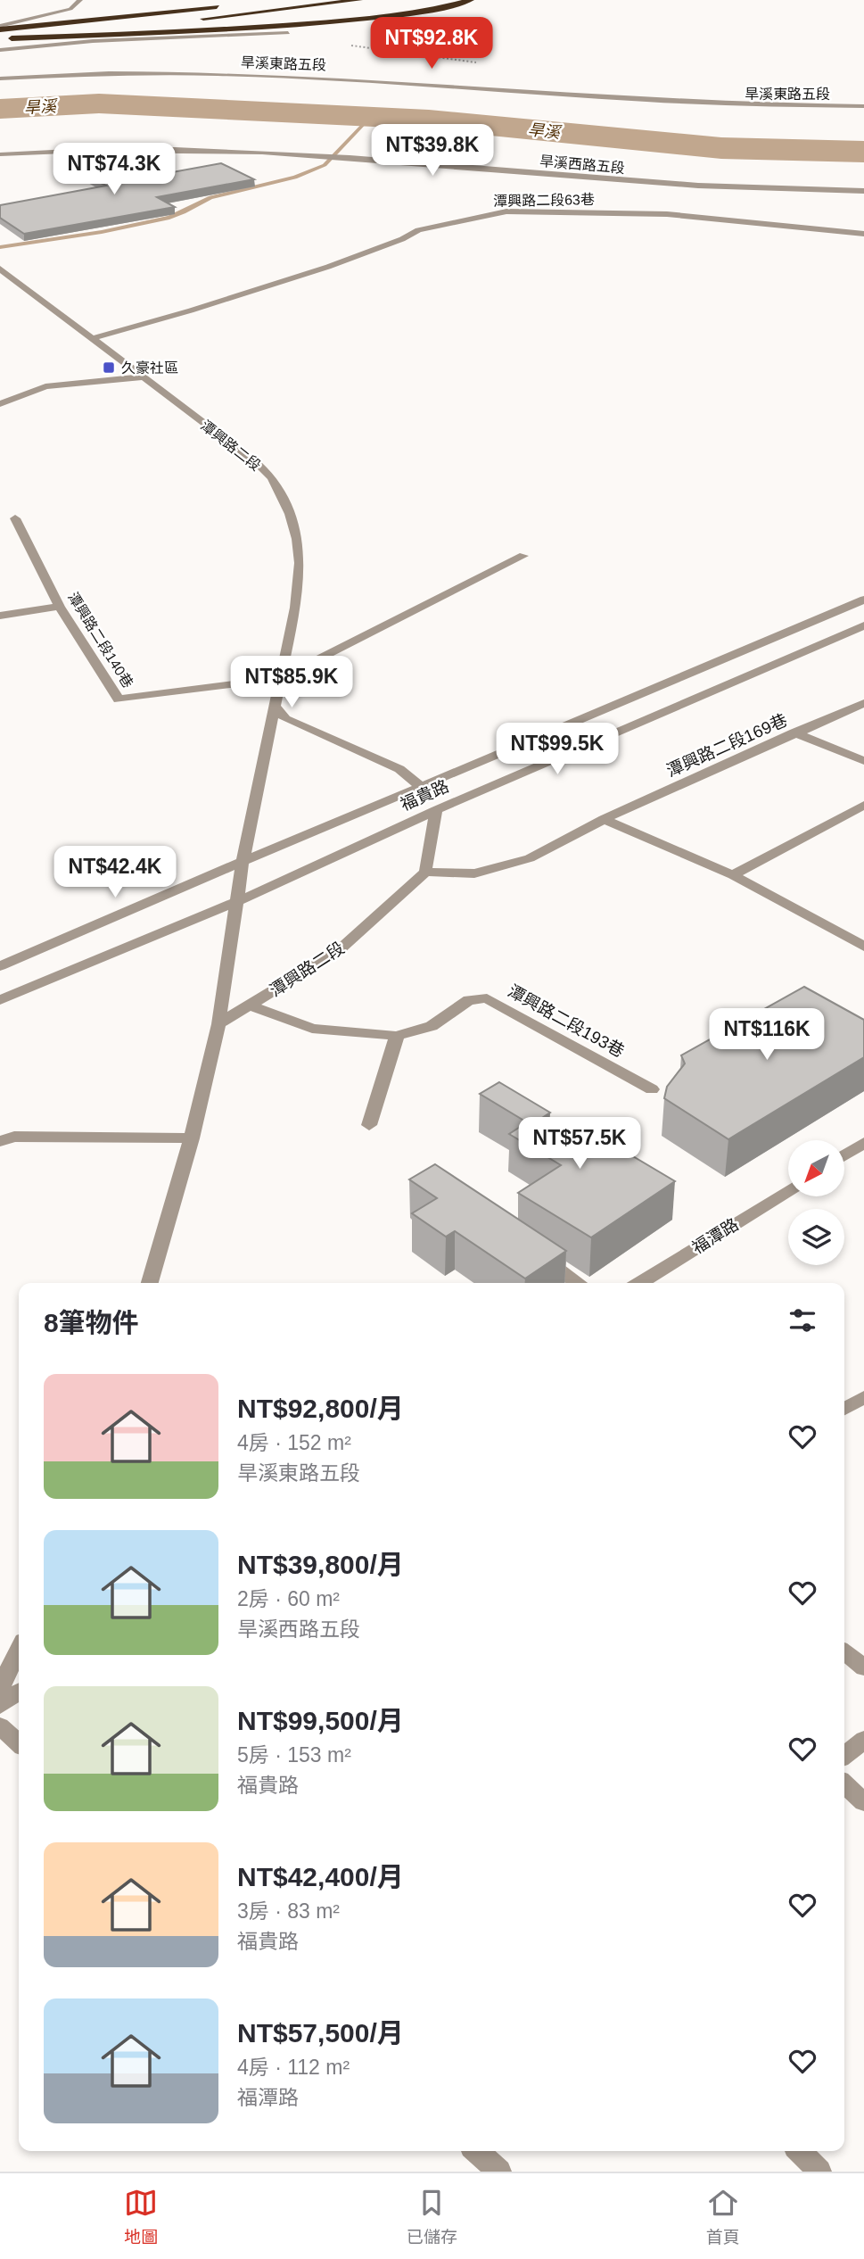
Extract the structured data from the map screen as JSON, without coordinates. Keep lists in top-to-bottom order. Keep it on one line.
{"streets":{"street":["旱溪東路五段","旱溪西路五段","潭興路二段63巷","潭興路二段","潭興路二段140巷","潭興路二段169巷","福貴路","潭興路二段193巷","福潭路"]},"crossings":[["潭興路二段63巷","潭興路二段"],["潭興路二段","潭興路二段140巷"],["潭興路二段","潭興路二段169巷"],["潭興路二段","福貴路"],["潭興路二段","潭興路二段193巷"]],"water":["旱溪"],"places":{"transit":["久豪社區"]},"north":"bottom left","page":{"price":["NT$92.8K","NT$39.8K","NT$74.3K","NT$85.9K","NT$99.5K","NT$42.4K","NT$116K","NT$57.5K"],"heading":"8筆物件","list":[{"name":"NT$92,800/月","note":"4房 · 152 m² · 旱溪東路五段"},{"name":"NT$39,800/月","note":"2房 · 60 m² · 旱溪西路五段"},{"name":"NT$99,500/月","note":"5房 · 153 m² · 福貴路"},{"name":"NT$42,400/月","note":"3房 · 83 m² · 福貴路"},{"name":"NT$57,500/月","note":"4房 · 112 m² · 福潭路"}],"tabs":["地圖","已儲存","首頁"]}}
